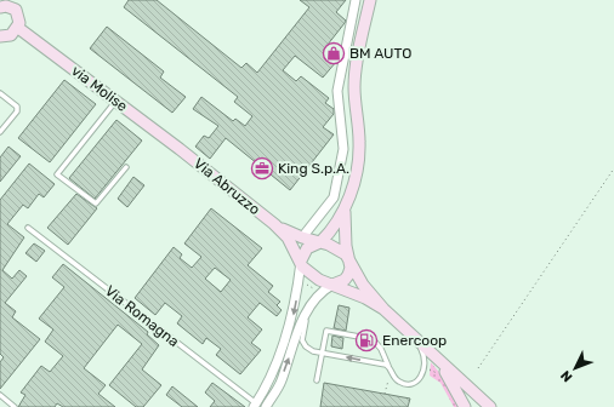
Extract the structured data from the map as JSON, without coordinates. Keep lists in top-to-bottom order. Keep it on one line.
{"streets":{"main road":["via Molise","Via Abruzzo"],"lane":["Via Romagna"]},"crossings":[["via Molise","Via Abruzzo"]],"places":{"shop":["BM AUTO"],"office":["King S.p.A."],"fuel station":["Enercoop"]},"north":"bottom left"}
